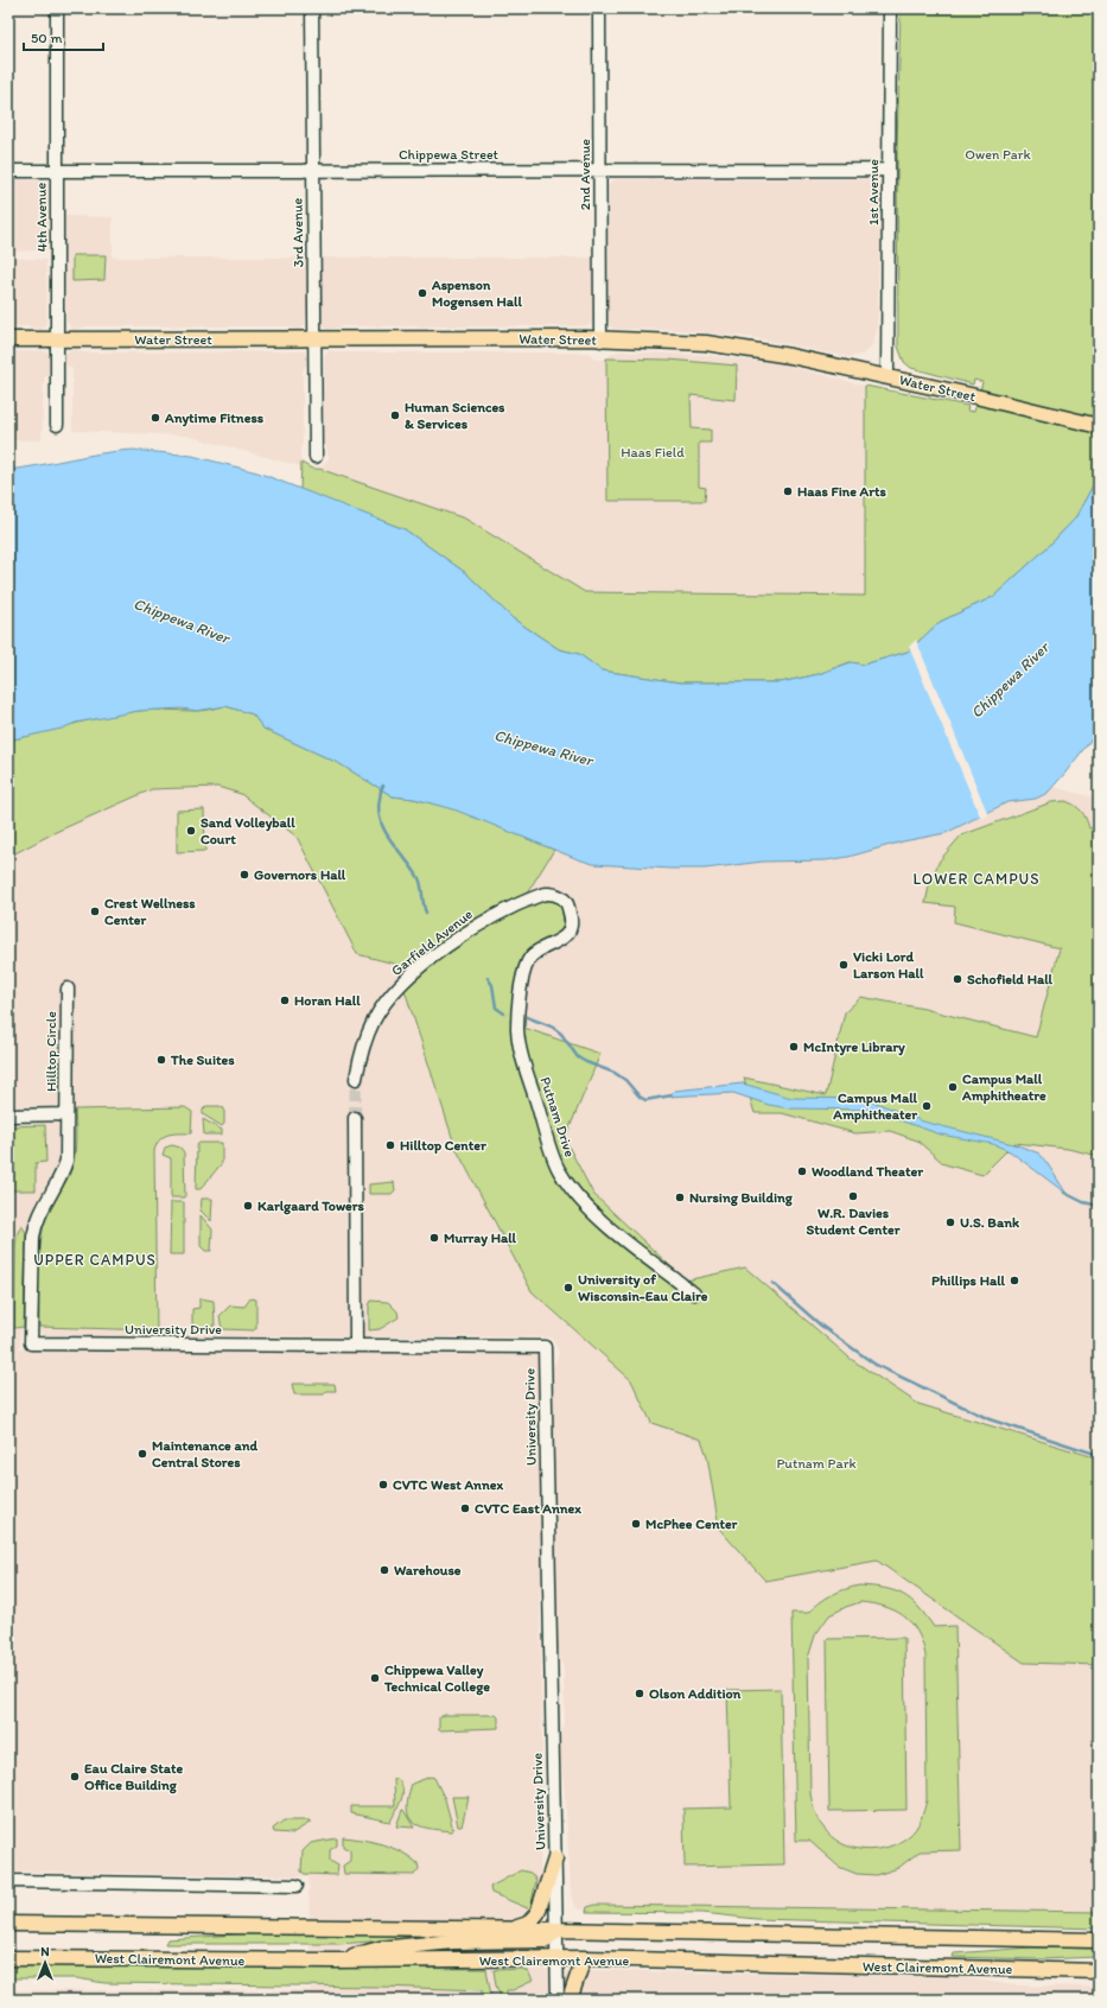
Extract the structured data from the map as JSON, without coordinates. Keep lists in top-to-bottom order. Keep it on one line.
{"streets":{"main road":["Water Street","West Clairemont Avenue"],"street":["Chippewa Street","2nd Avenue","1st Avenue","4th Avenue","3rd Avenue","Garfield Avenue","Hilltop Circle","Putnam Drive","University Drive"]},"crossings":[["Chippewa Street","2nd Avenue"],["Chippewa Street","1st Avenue"],["Chippewa Street","4th Avenue"],["Chippewa Street","3rd Avenue"],["2nd Avenue","Water Street"],["1st Avenue","Water Street"],["4th Avenue","Water Street"],["3rd Avenue","Water Street"],["Garfield Avenue","Putnam Drive"],["Hilltop Circle","University Drive"],["University Drive","West Clairemont Avenue"]],"districts":["LOWER CAMPUS","UPPER CAMPUS"],"water":["Chippewa River"],"parks":["Owen Park","Haas Field","Putnam Park"],"places":["Aspenson Mogensen Hall","Human Sciences & Services","Anytime Fitness","Haas Fine Arts","Sand Volleyball Court","Governors Hall","Crest Wellness Center","Vicki Lord Larson Hall","Schofield Hall","Horan Hall","McIntyre Library","The Suites","Campus Mall Amphitheatre","Campus Mall Amphitheater","Hilltop Center","Woodland Theater","W.R. Davies Student Center","Nursing Building","Karlgaard Towers","U.S. Bank","Murray Hall","Phillips Hall","University of Wisconsin-Eau Claire","Maintenance and Central Stores","CVTC West Annex","CVTC East Annex","McPhee Center","Warehouse","Chippewa Valley Technical College","Olson Addition","Eau Claire State Office Building"],"scale_bar":"50 m","north":"top"}
